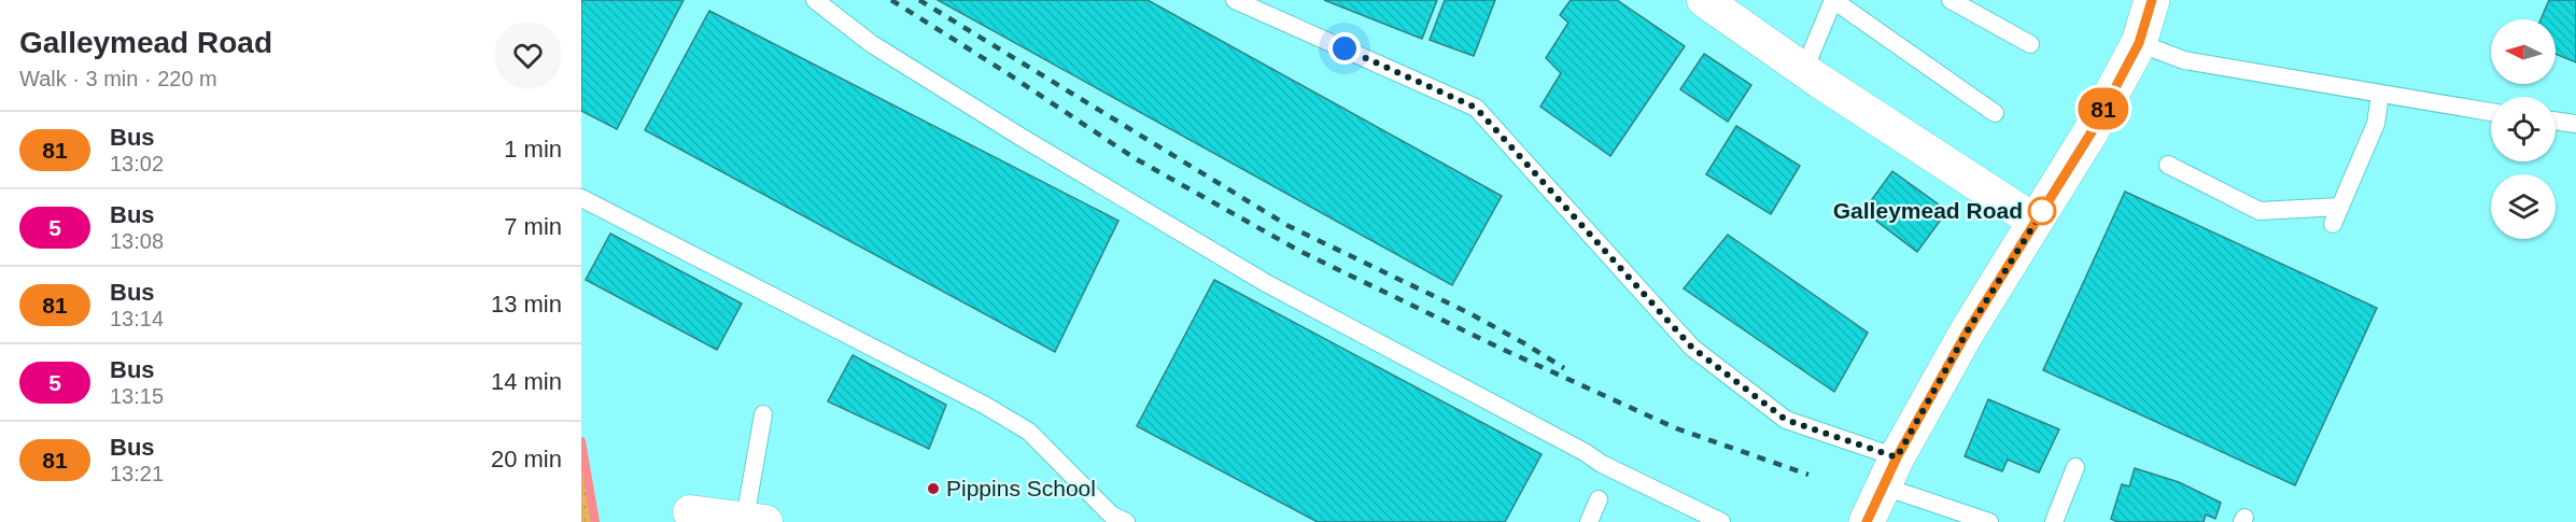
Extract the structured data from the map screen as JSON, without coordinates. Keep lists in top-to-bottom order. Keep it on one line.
{"places":["Galleymead Road","Pippins School"],"lines":["bus line 81"],"north":"left","page":{"heading":["Galleymead Road","Walk · 3 min · 220 m"],"on_map":"81","list":[{"mark":"81","name":"Bus","note":"13:02","value":"1 min"},{"mark":"5","name":"Bus","note":"13:08","value":"7 min"},{"mark":"81","name":"Bus","note":"13:14","value":"13 min"},{"mark":"5","name":"Bus","note":"13:15","value":"14 min"},{"mark":"81","name":"Bus","note":"13:21","value":"20 min"}]}}
